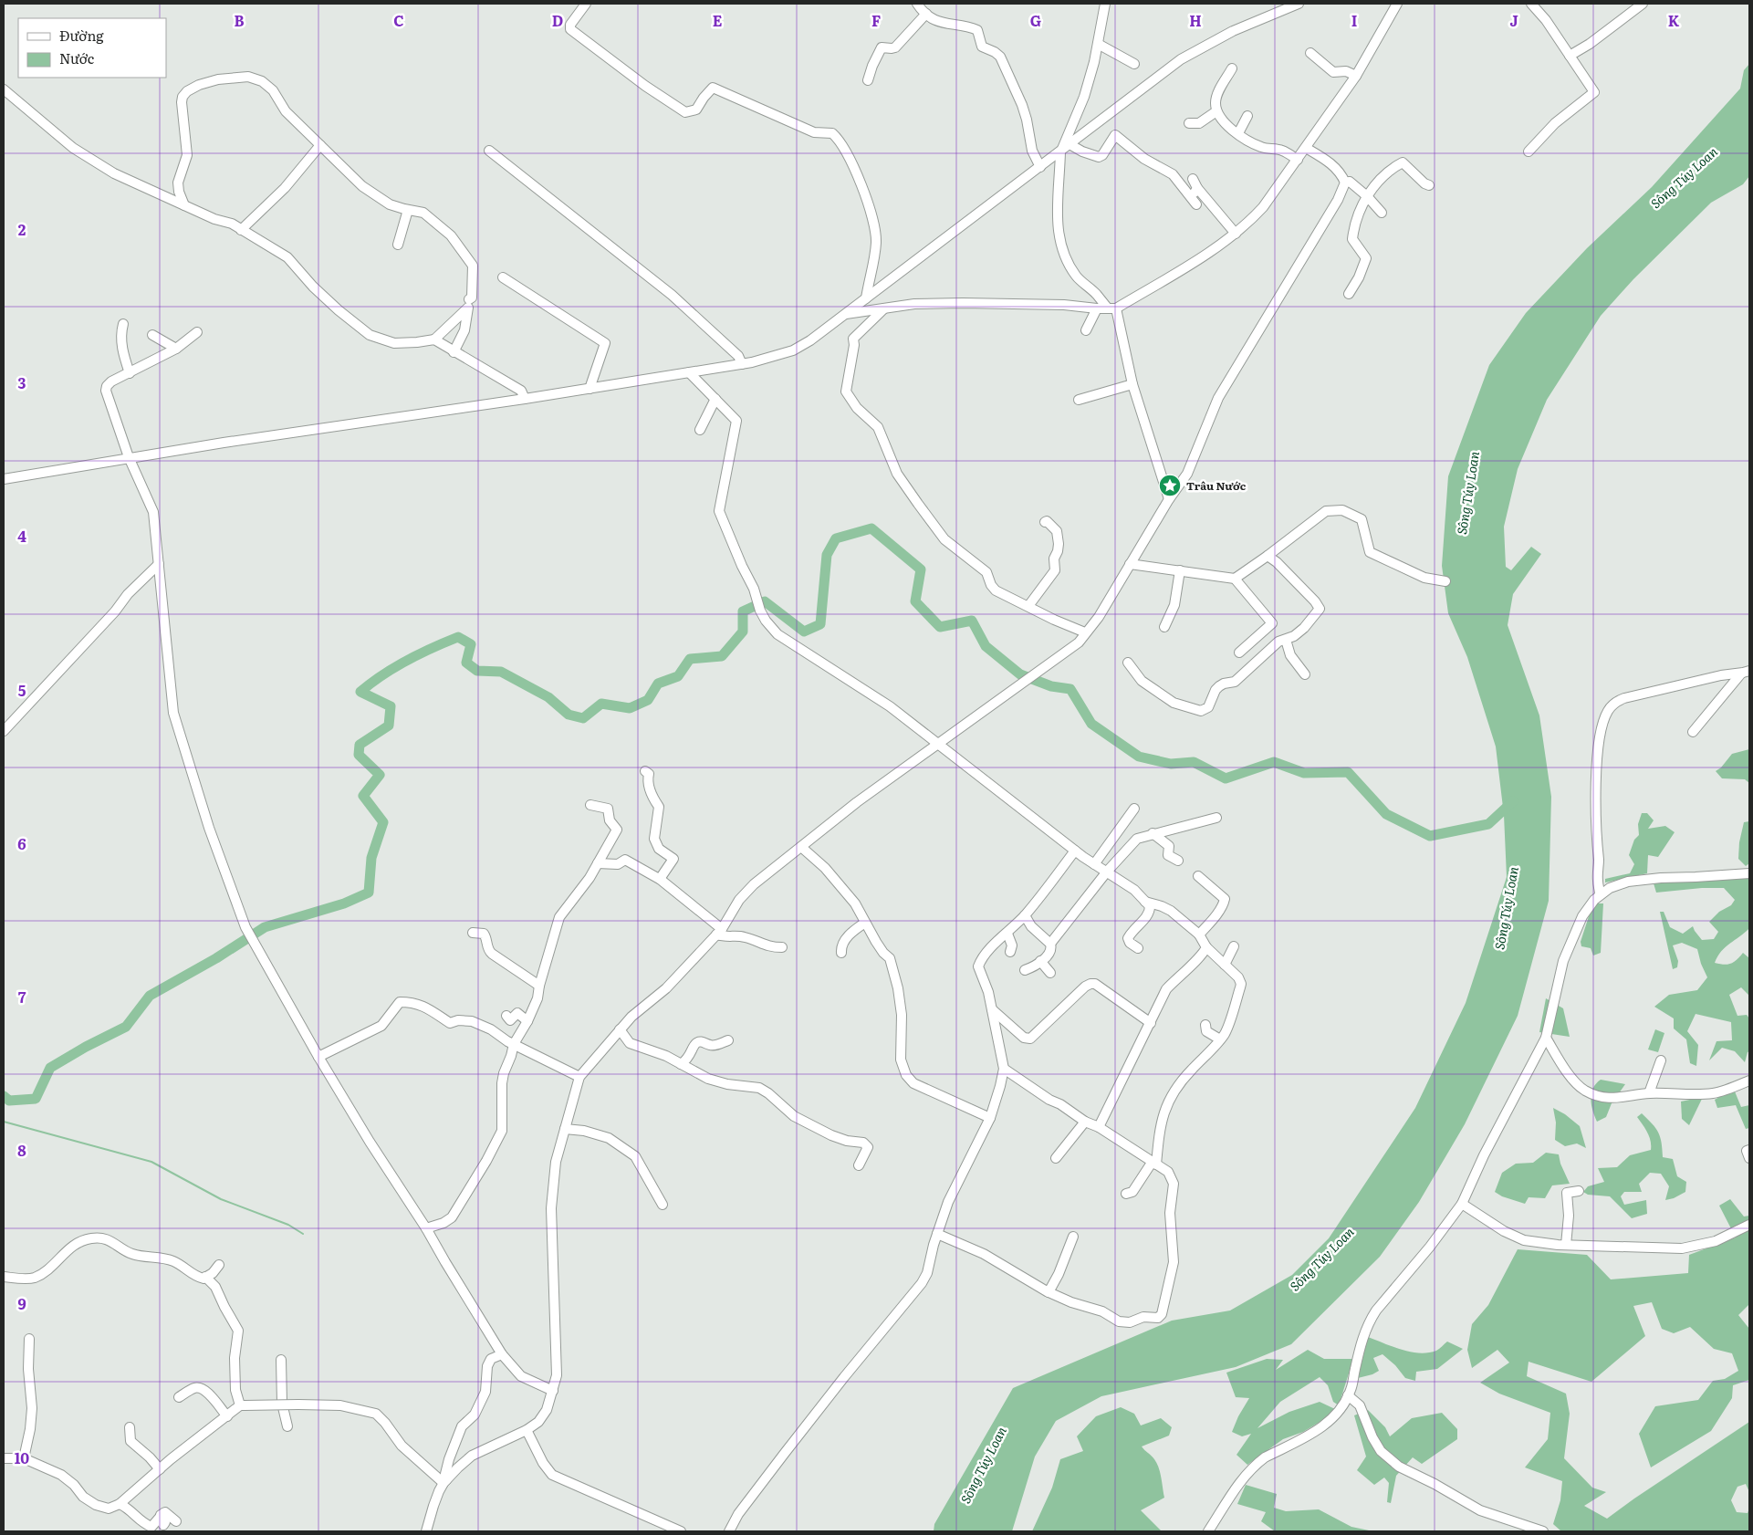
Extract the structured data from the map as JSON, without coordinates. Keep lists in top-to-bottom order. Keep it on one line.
{"water":["Sông Túy Loan"],"places":{"place":["Trâu Nước"]},"legend":["Đường","Nước"],"grid":{"columns":["B","C","D","E","F","G","H","I","J","K"],"rows":["2","3","4","5","6","7","8","9","10"]}}
